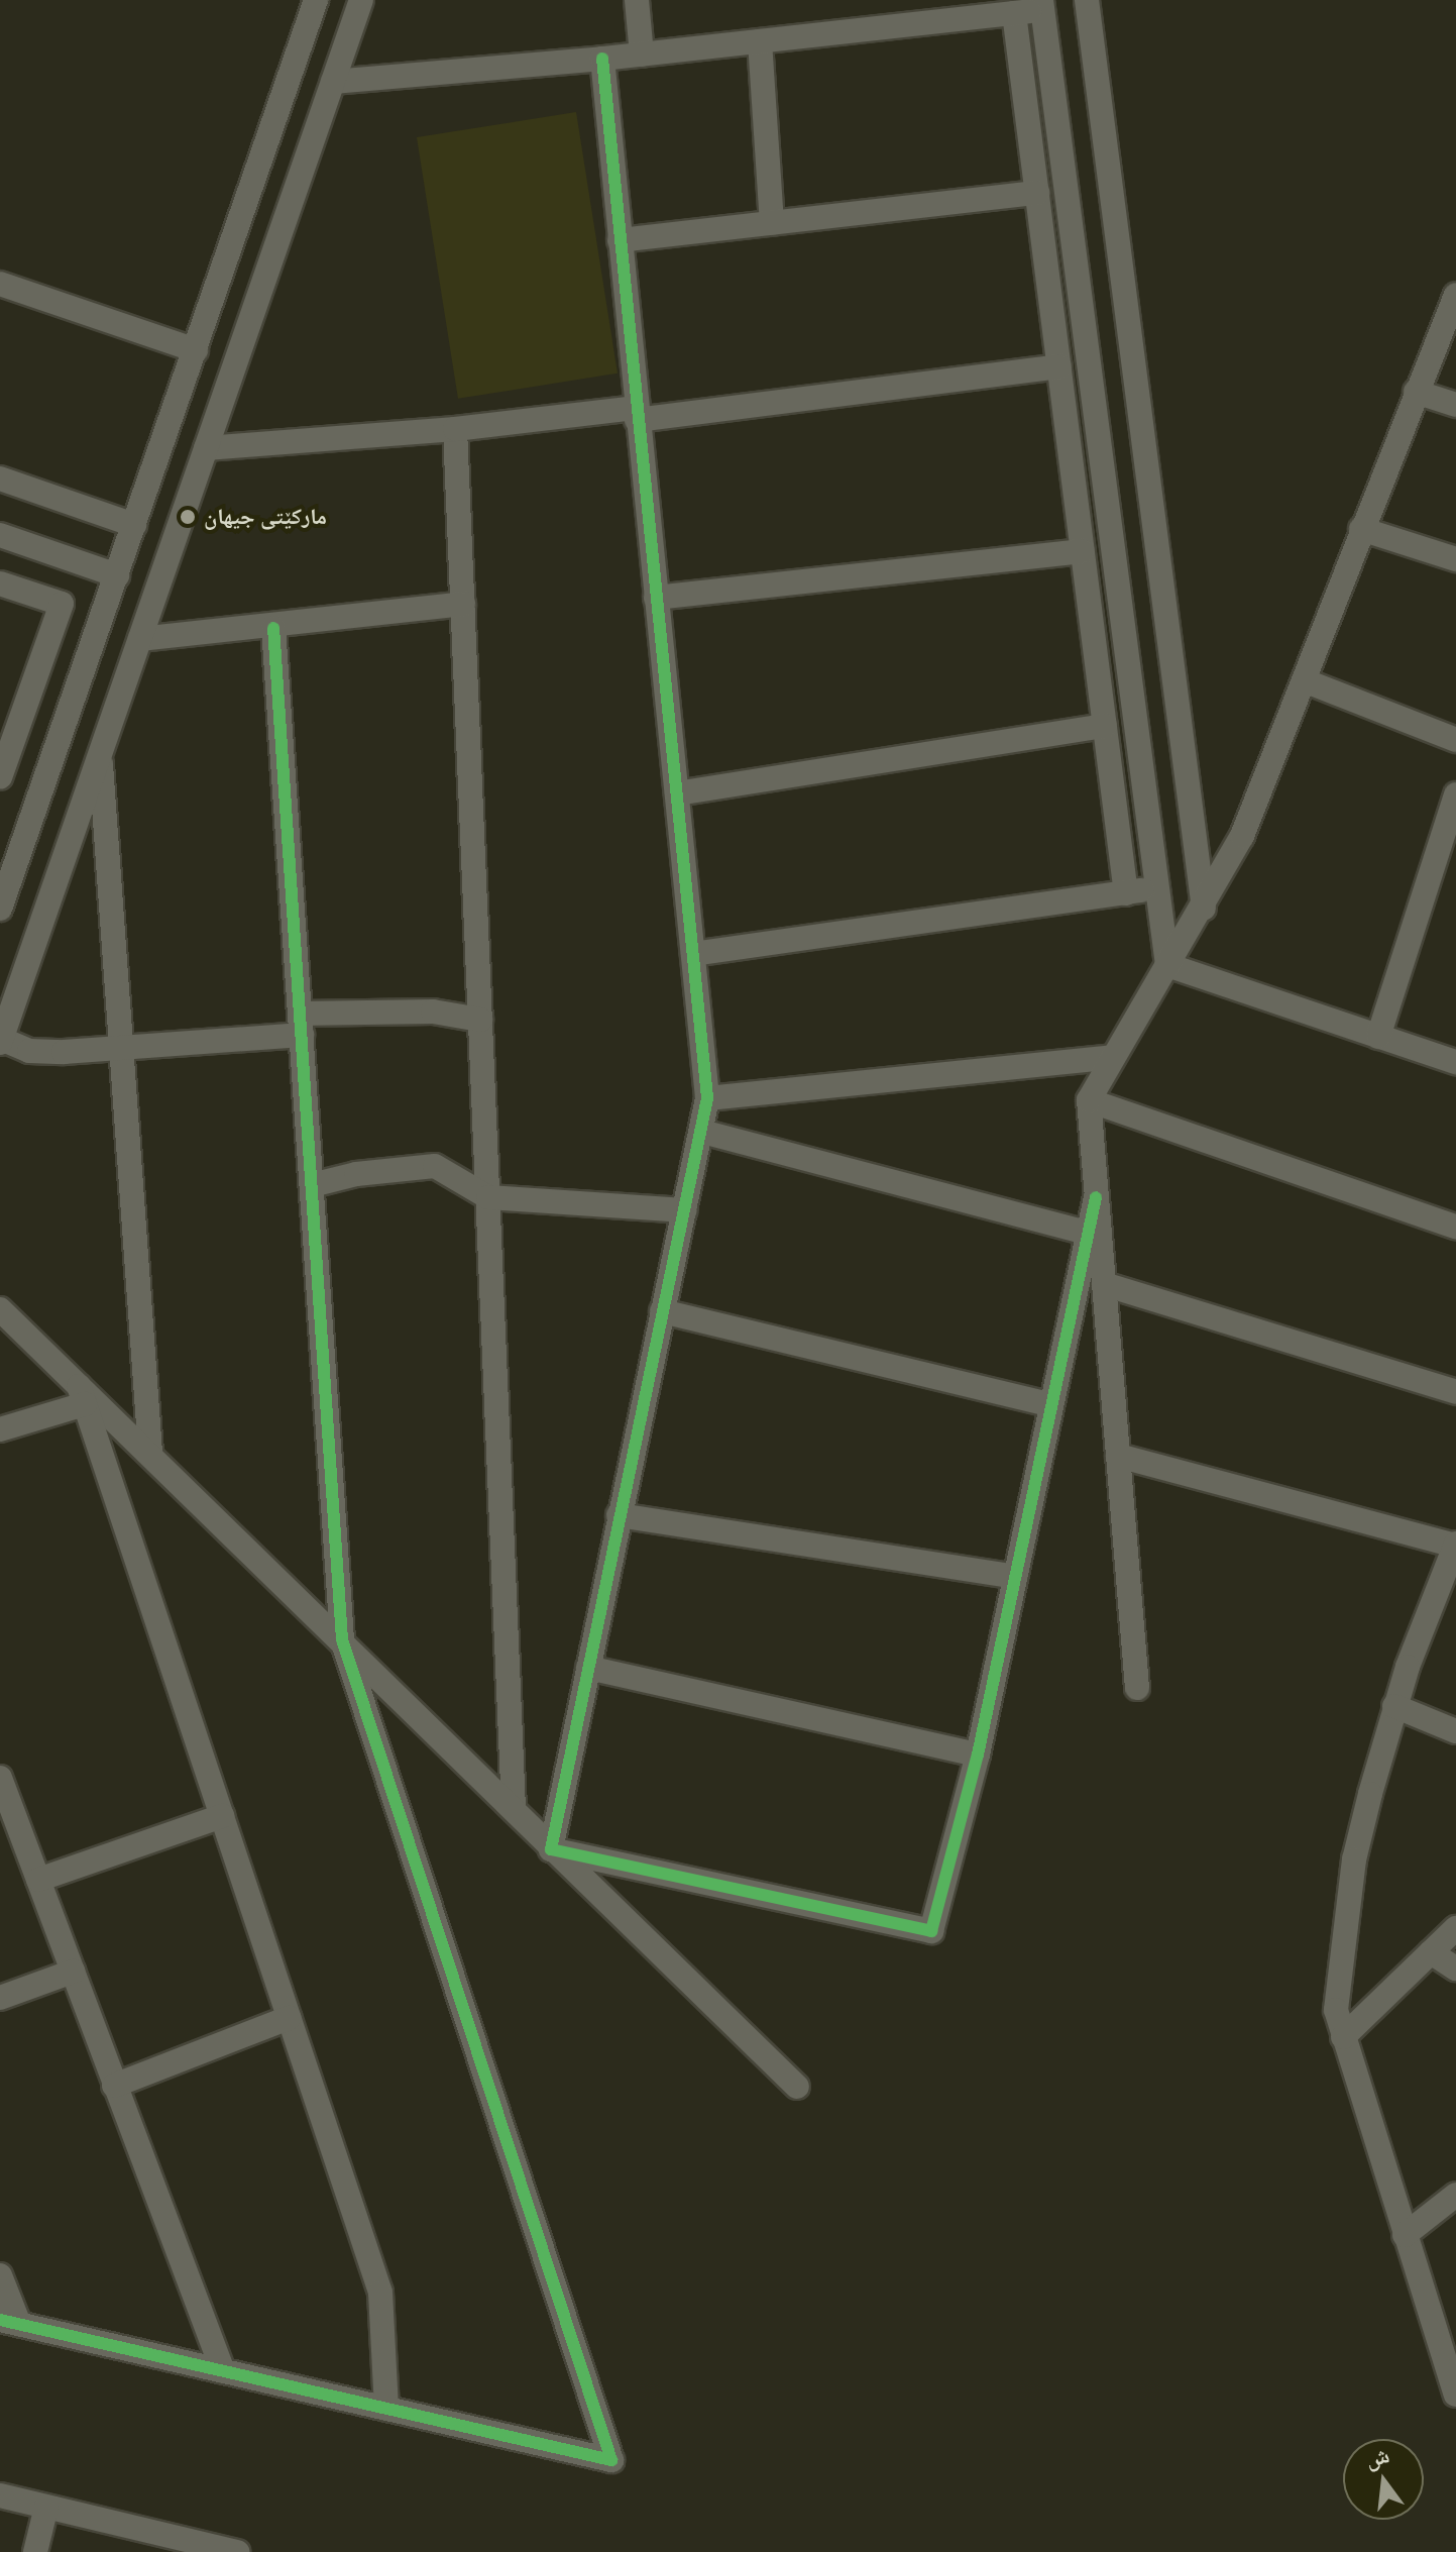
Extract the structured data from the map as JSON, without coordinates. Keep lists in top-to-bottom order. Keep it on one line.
{"places":["مارکێتی جیهان"],"north":"top"}
